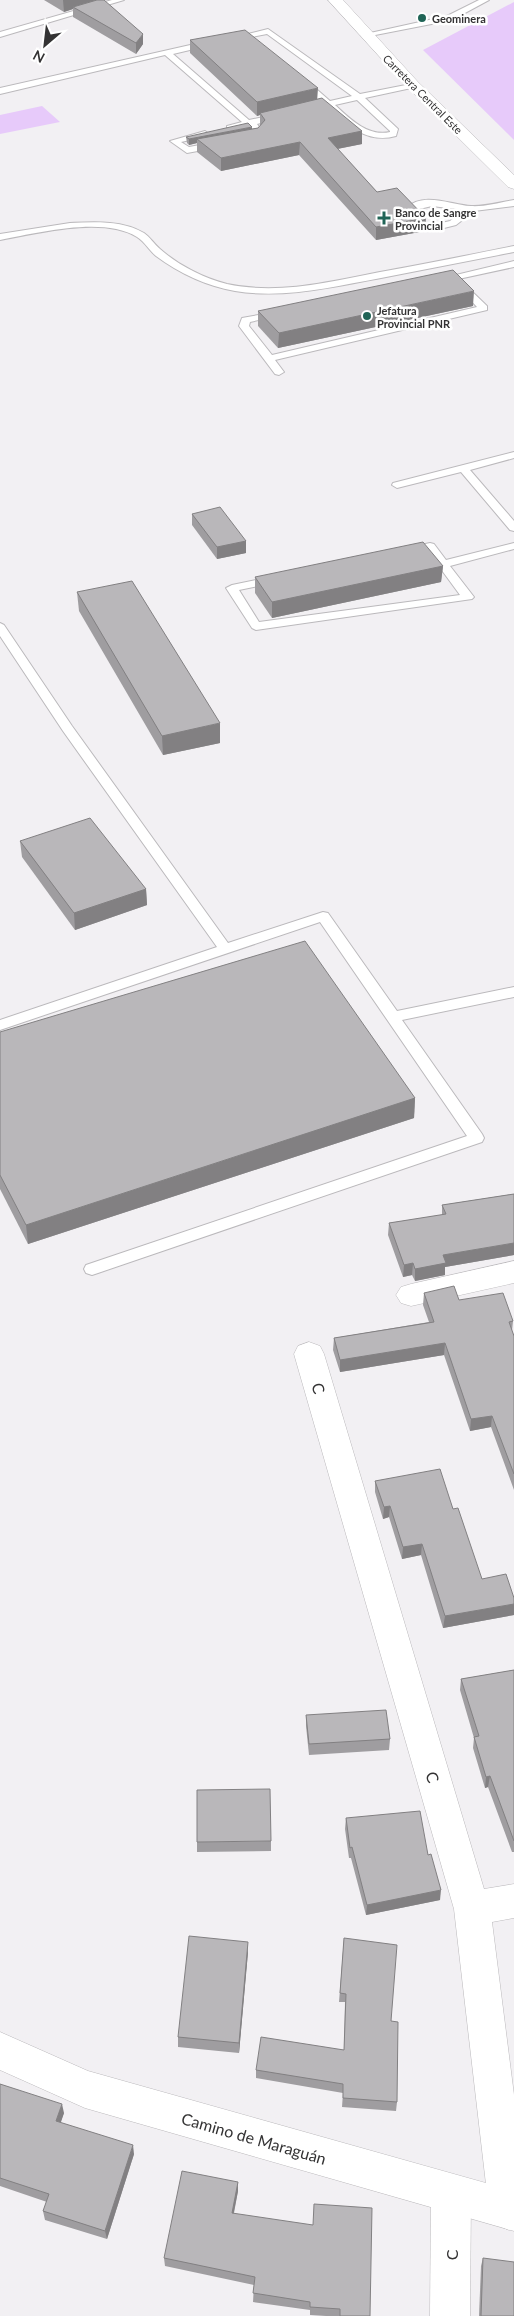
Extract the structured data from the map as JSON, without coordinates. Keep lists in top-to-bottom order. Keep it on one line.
{"streets":{"street":["Carretera Central Este","C","Camino de Maraguán"]},"crossings":[["C","Camino de Maraguán"]],"places":{"other":["Geominera","Jefatura Provincial PNR"],"health":["Banco de Sangre Provincial"]},"north":"bottom left"}
